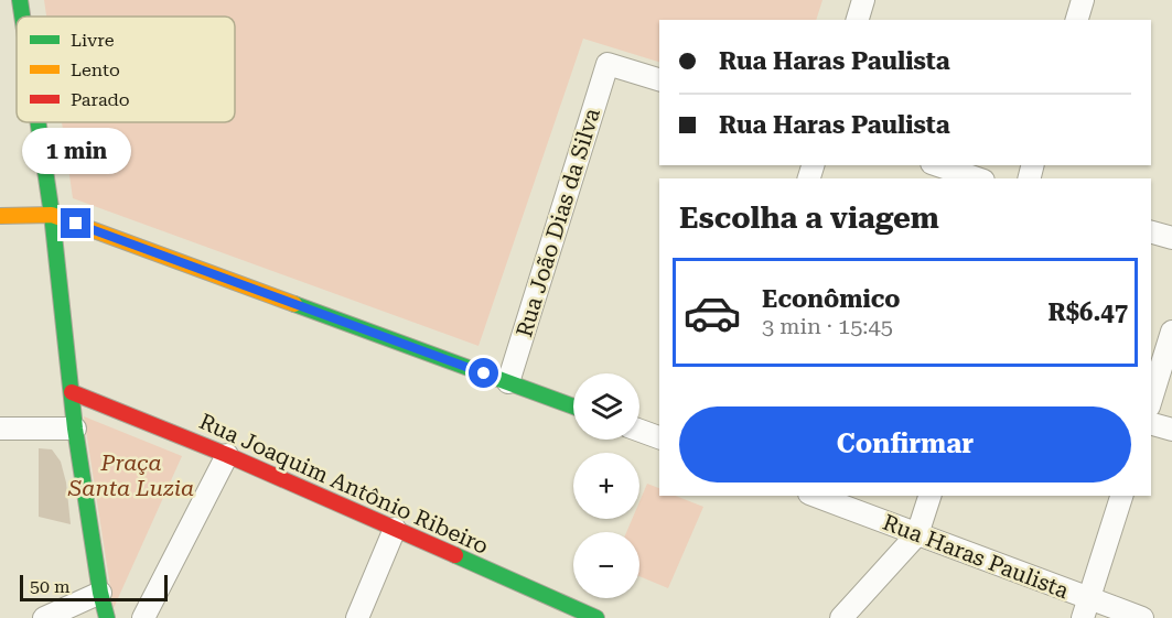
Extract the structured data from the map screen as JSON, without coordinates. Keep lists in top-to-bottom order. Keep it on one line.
{"streets":{"street":["Rua João Dias da Silva","Rua Joaquim Antônio Ribeiro","Rua Haras Paulista"]},"parks":["Praça Santa Luzia"],"legend":["Livre","Lento","Parado"],"scale_bar":"50 m","page":{"banner":["Rua Haras Paulista","Rua Haras Paulista"],"bubble":"1 min","heading":"Escolha a viagem","list":[{"name":"Econômico","note":"3 min · 15:45","value":"R$6.47"}],"map_buttons":["+","−"],"buttons":"Confirmar","scale":"50 m"}}
